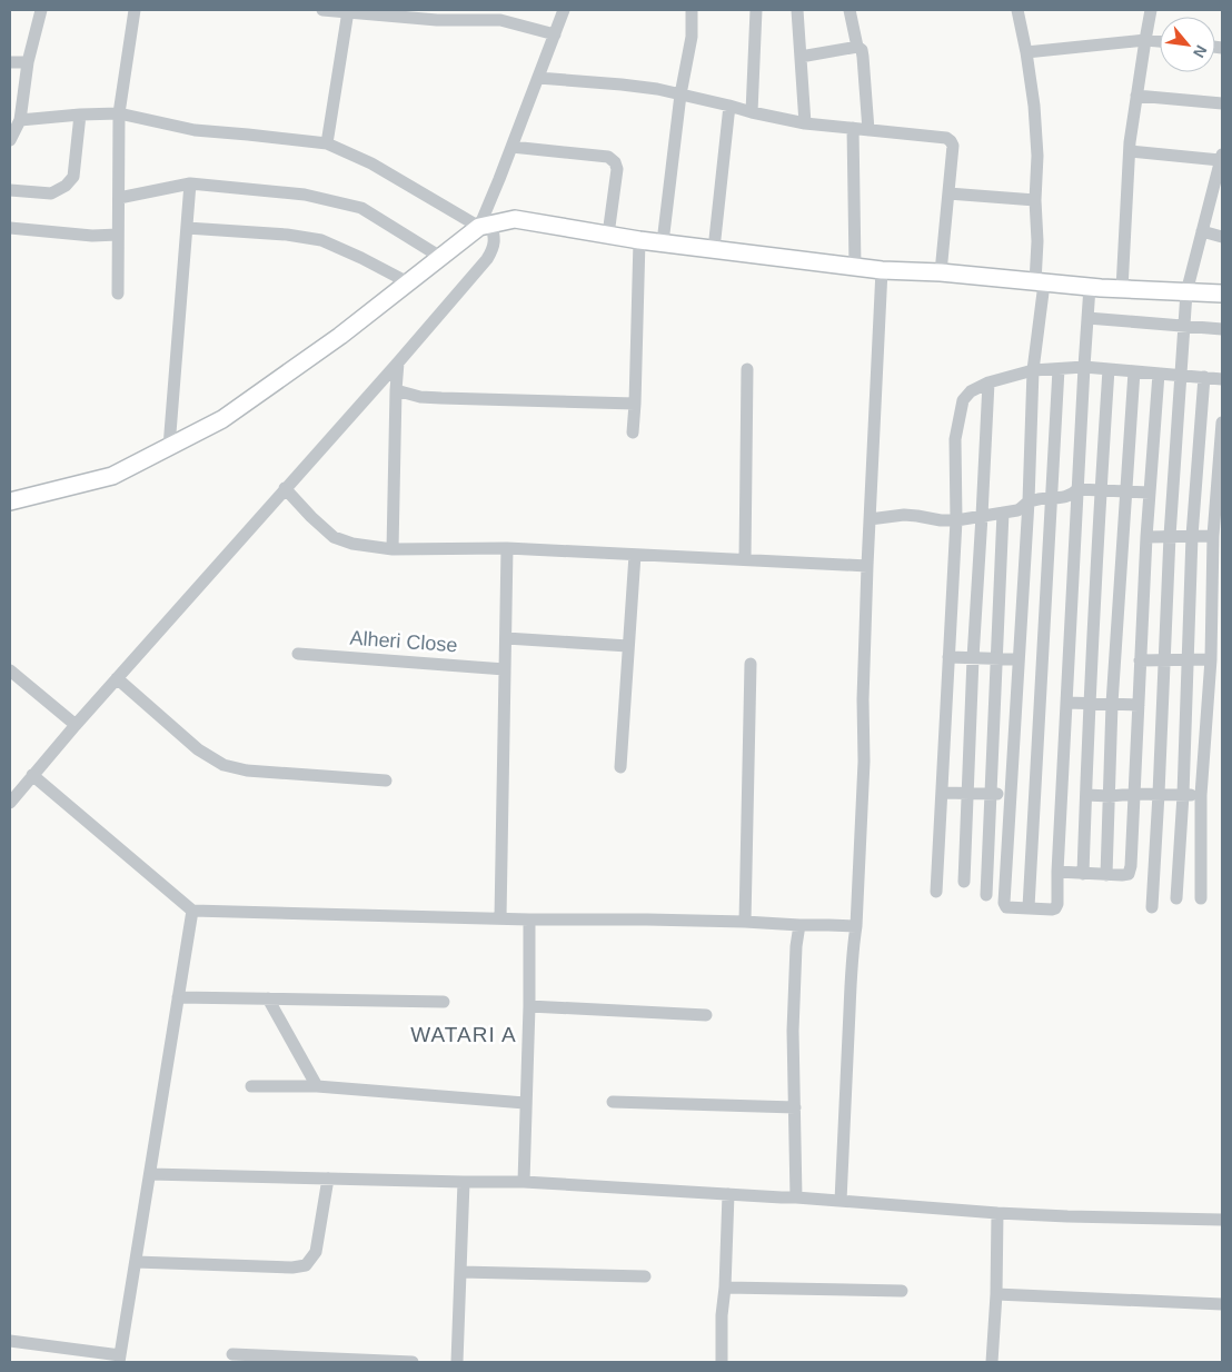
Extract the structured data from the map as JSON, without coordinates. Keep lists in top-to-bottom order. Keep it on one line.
{"streets":{"street":["Alheri Close"]},"districts":["WATARI A"],"north":"bottom right"}
